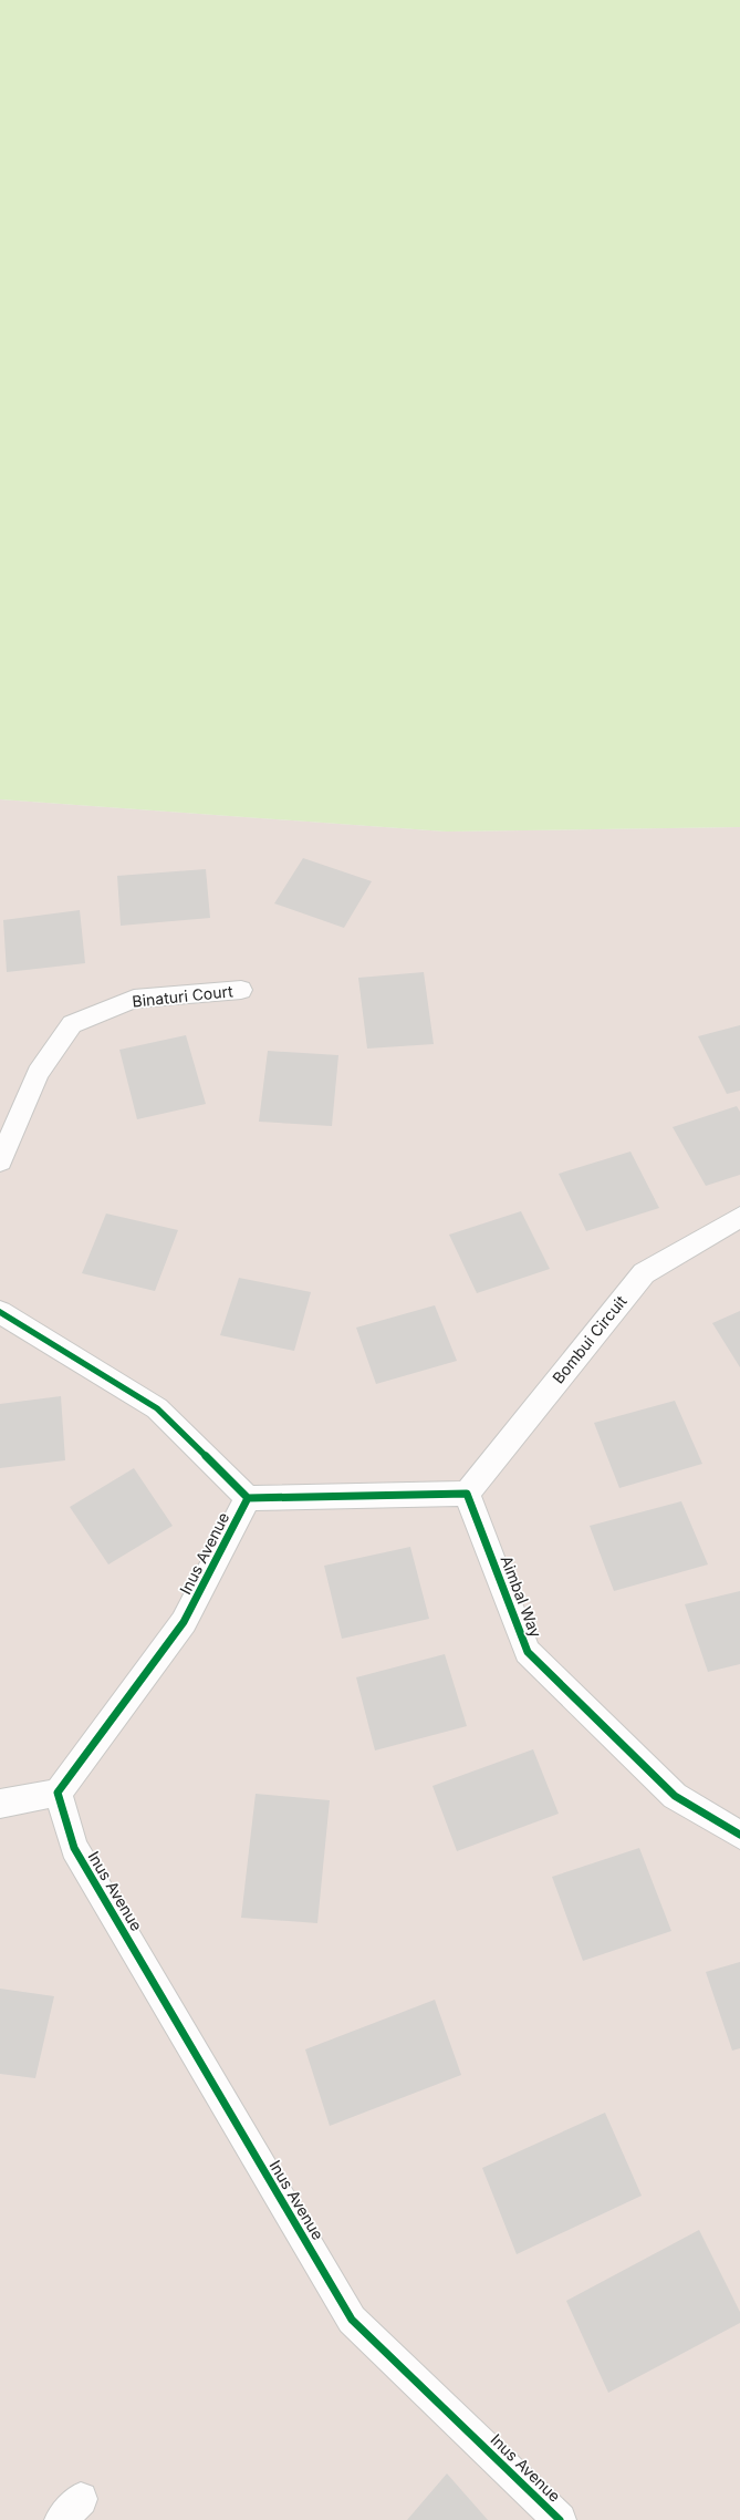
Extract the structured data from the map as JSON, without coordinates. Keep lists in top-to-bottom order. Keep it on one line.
{"streets":{"street":["Binaturi Court","Bombui Circuit","Inus Avenue","Aimbal Way"]},"crossings":[["Bombui Circuit","Aimbal Way"]]}
